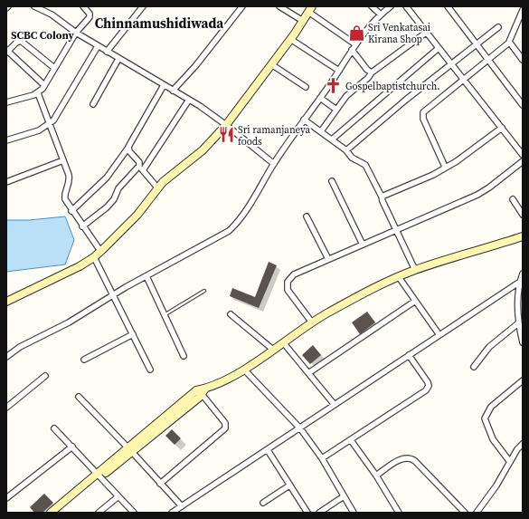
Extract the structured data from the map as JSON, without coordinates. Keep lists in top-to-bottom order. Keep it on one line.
{"districts":["Chinnamushidiwada","SCBC Colony"],"places":{"shop":["Sri Venkatasai Kirana Shop"],"church":["Gospelbaptistchurch."],"restaurant":["Sri ramanjaneya foods"]}}
